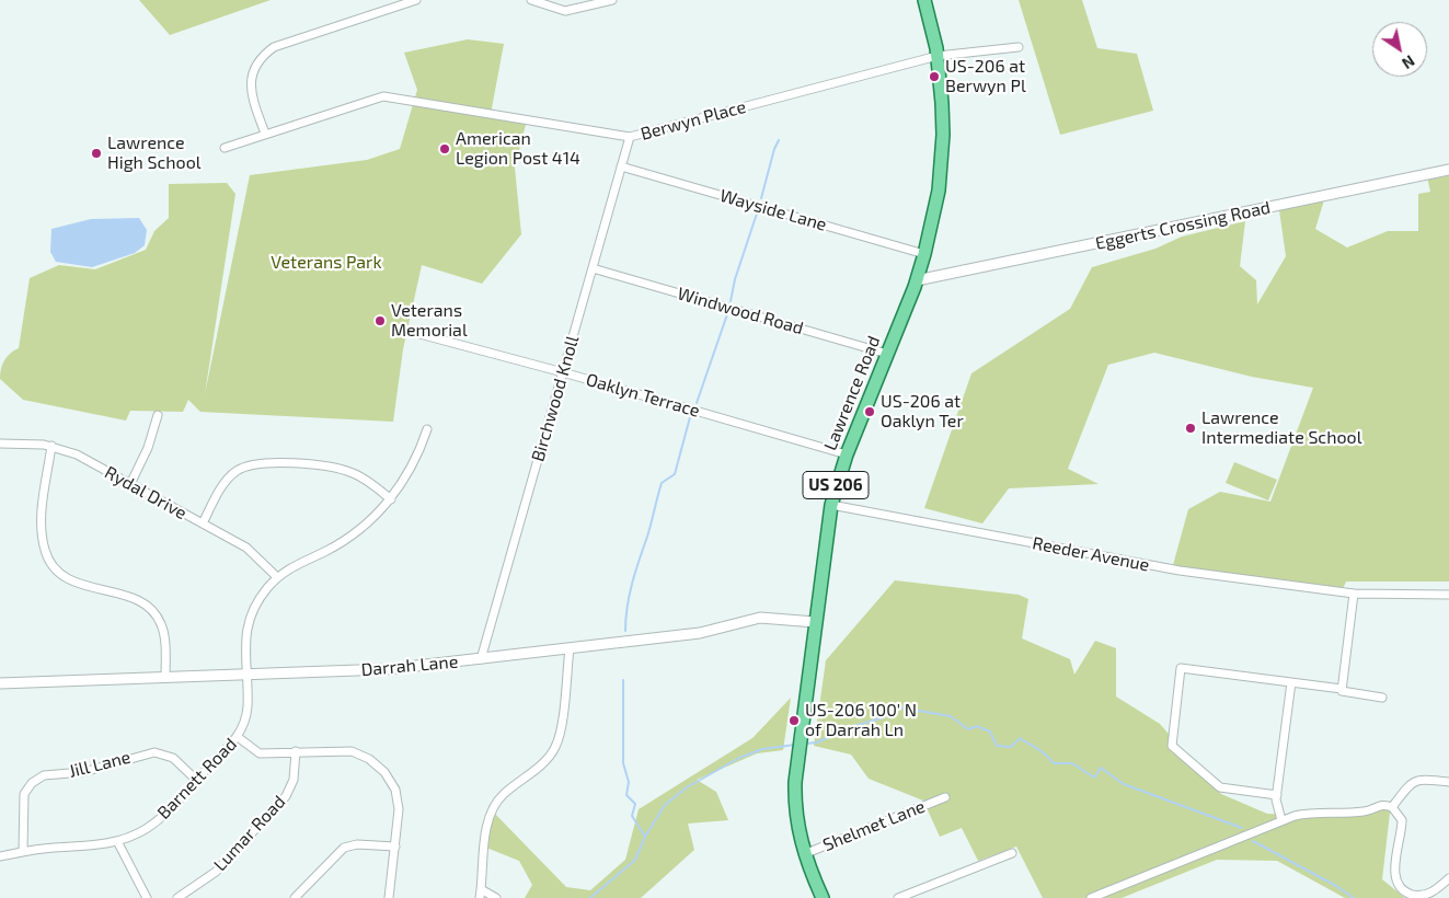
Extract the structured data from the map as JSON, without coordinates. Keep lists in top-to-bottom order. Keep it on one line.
{"streets":{"main road":["Lawrence Road","US 206"],"street":["Berwyn Place","Wayside Lane","Eggerts Crossing Road","Windwood Road","Oaklyn Terrace","Birchwood Knoll","Rydal Drive","Reeder Avenue","Darrah Lane","Jill Lane","Barnett Road","Shelmet Lane","Lumar Road"]},"crossings":[["Berwyn Place","Lawrence Road"],["Berwyn Place","Birchwood Knoll"],["Wayside Lane","Lawrence Road"],["Wayside Lane","Birchwood Knoll"],["Eggerts Crossing Road","Lawrence Road"],["Windwood Road","Lawrence Road"],["Windwood Road","Birchwood Knoll"],["Lawrence Road","Oaklyn Terrace"],["Lawrence Road","Reeder Avenue"],["Lawrence Road","Darrah Lane"],["Lawrence Road","Shelmet Lane"],["Oaklyn Terrace","Birchwood Knoll"],["Birchwood Knoll","Darrah Lane"],["Rydal Drive","Barnett Road"],["Darrah Lane","Barnett Road"],["Jill Lane","Barnett Road"]],"parks":["Veterans Park"],"places":["US-206 at Berwyn Pl","American Legion Post 414","Lawrence High School","Veterans Memorial","US-206 at Oaklyn Ter","Lawrence Intermediate School","US-206 100' N of Darrah Ln"],"north":"bottom right"}
